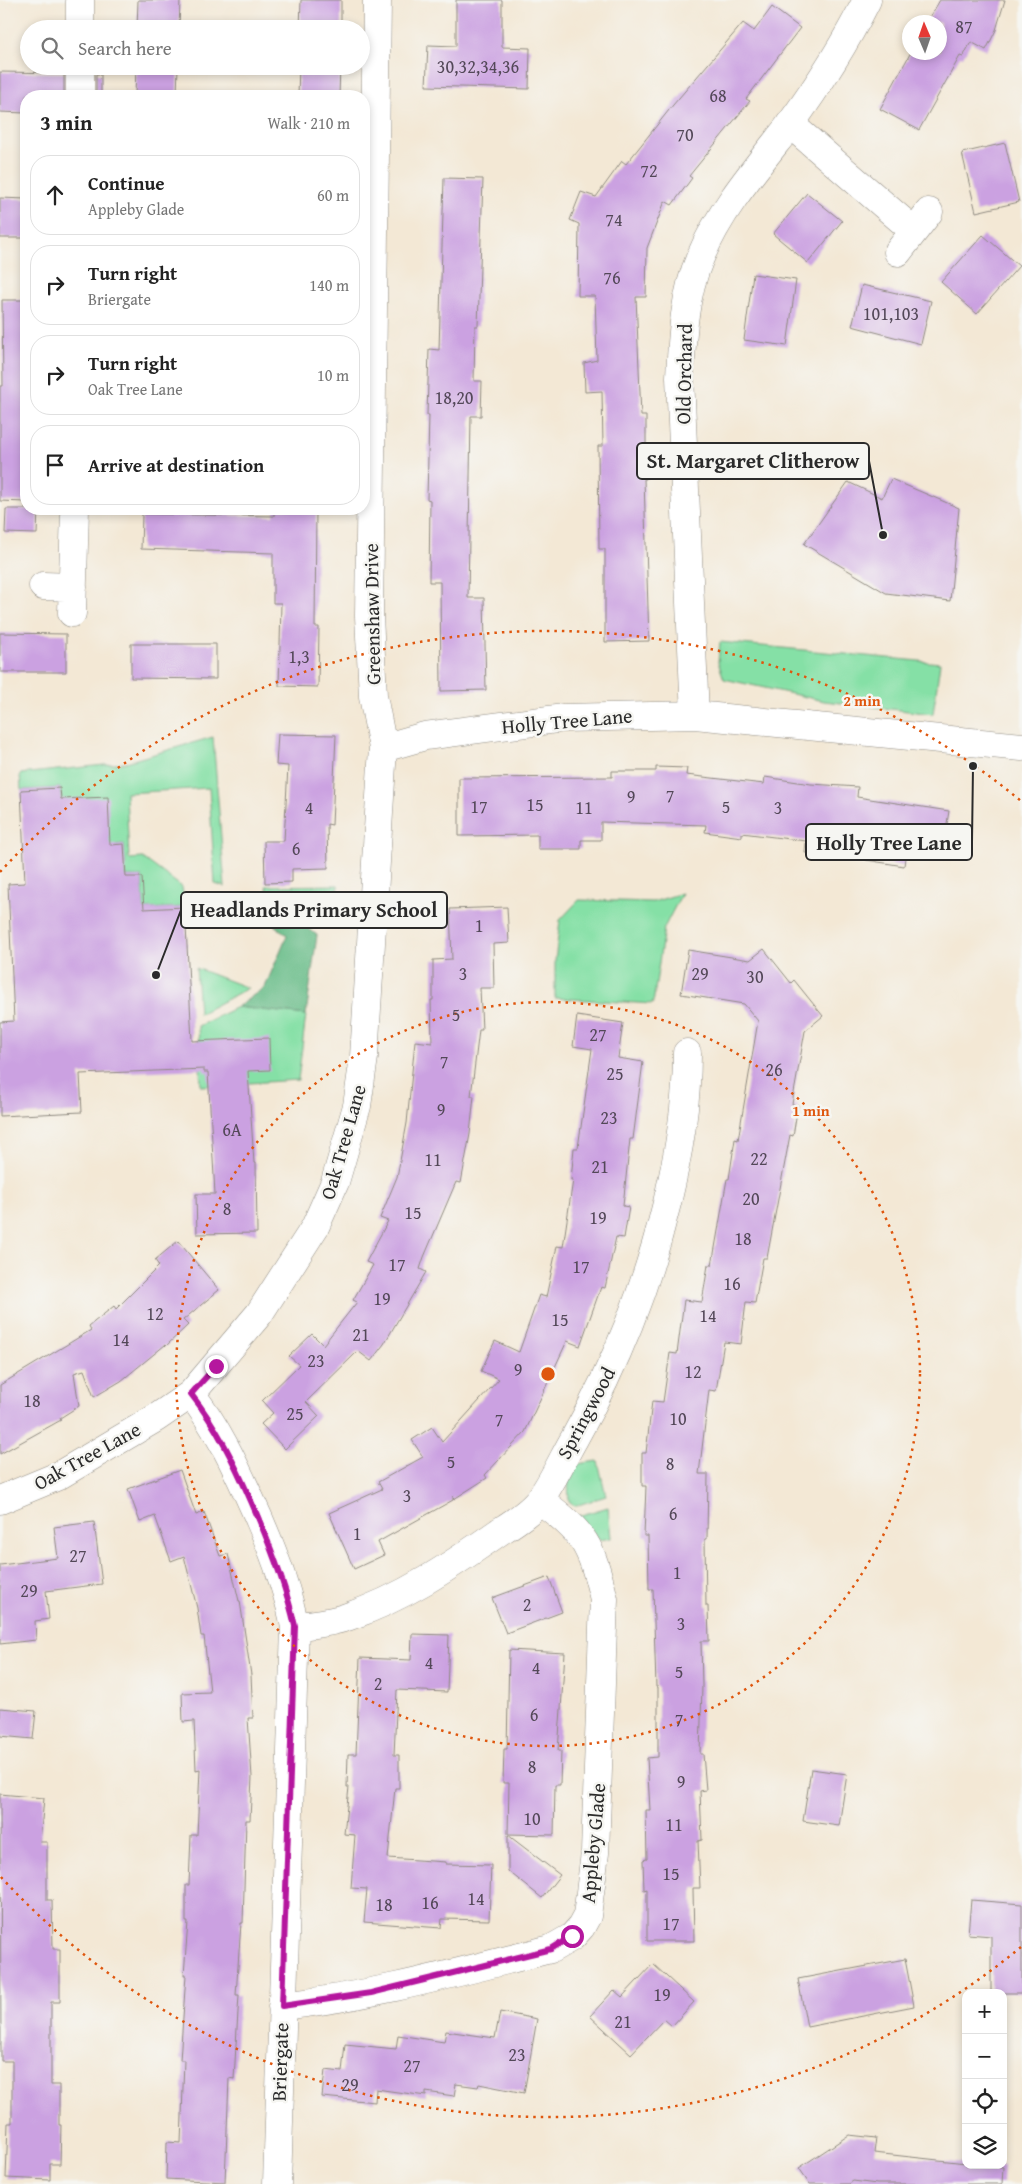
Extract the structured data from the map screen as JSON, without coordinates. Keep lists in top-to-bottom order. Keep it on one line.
{"streets":{"street":["Old Orchard","Greenshaw Drive","Holly Tree Lane","Oak Tree Lane","Springwood","Appleby Glade","Briergate"]},"crossings":[["Old Orchard","Holly Tree Lane"],["Greenshaw Drive","Holly Tree Lane"],["Greenshaw Drive","Oak Tree Lane"],["Holly Tree Lane","Oak Tree Lane"],["Oak Tree Lane","Briergate"],["Springwood","Appleby Glade"],["Springwood","Briergate"],["Appleby Glade","Briergate"]],"places":["St. Margaret Clitherow","Holly Tree Lane","Headlands Primary School"],"house_numbers":["87","30,32,34,36","68","70","72","74","76","101,103","18,20","1,3","7","9","15","17","5","4","11","3","6","1","3","29","30","5","27","7","26","25","9","23","6A","22","11","21","20","8","15","19","18","17","17","16","19","12","14","15","21","14","23","9","12","18","25","10","7","5","8","3","6","1","27","1","29","2","3","4","4","5","2","6","7","8","9","10","11","15","14","16","18","17","19","21","23","27","29"],"north":"top","page":{"search":"Search here","heading":["3 min","Walk · 210 m"],"list":[["Continue","Appleby Glade","60 m"],["Turn right","Briergate","140 m"],["Turn right","Oak Tree Lane","10 m"],"Arrive at destination"],"map_buttons":["+","−"]},"rings":["2 min","1 min"]}
